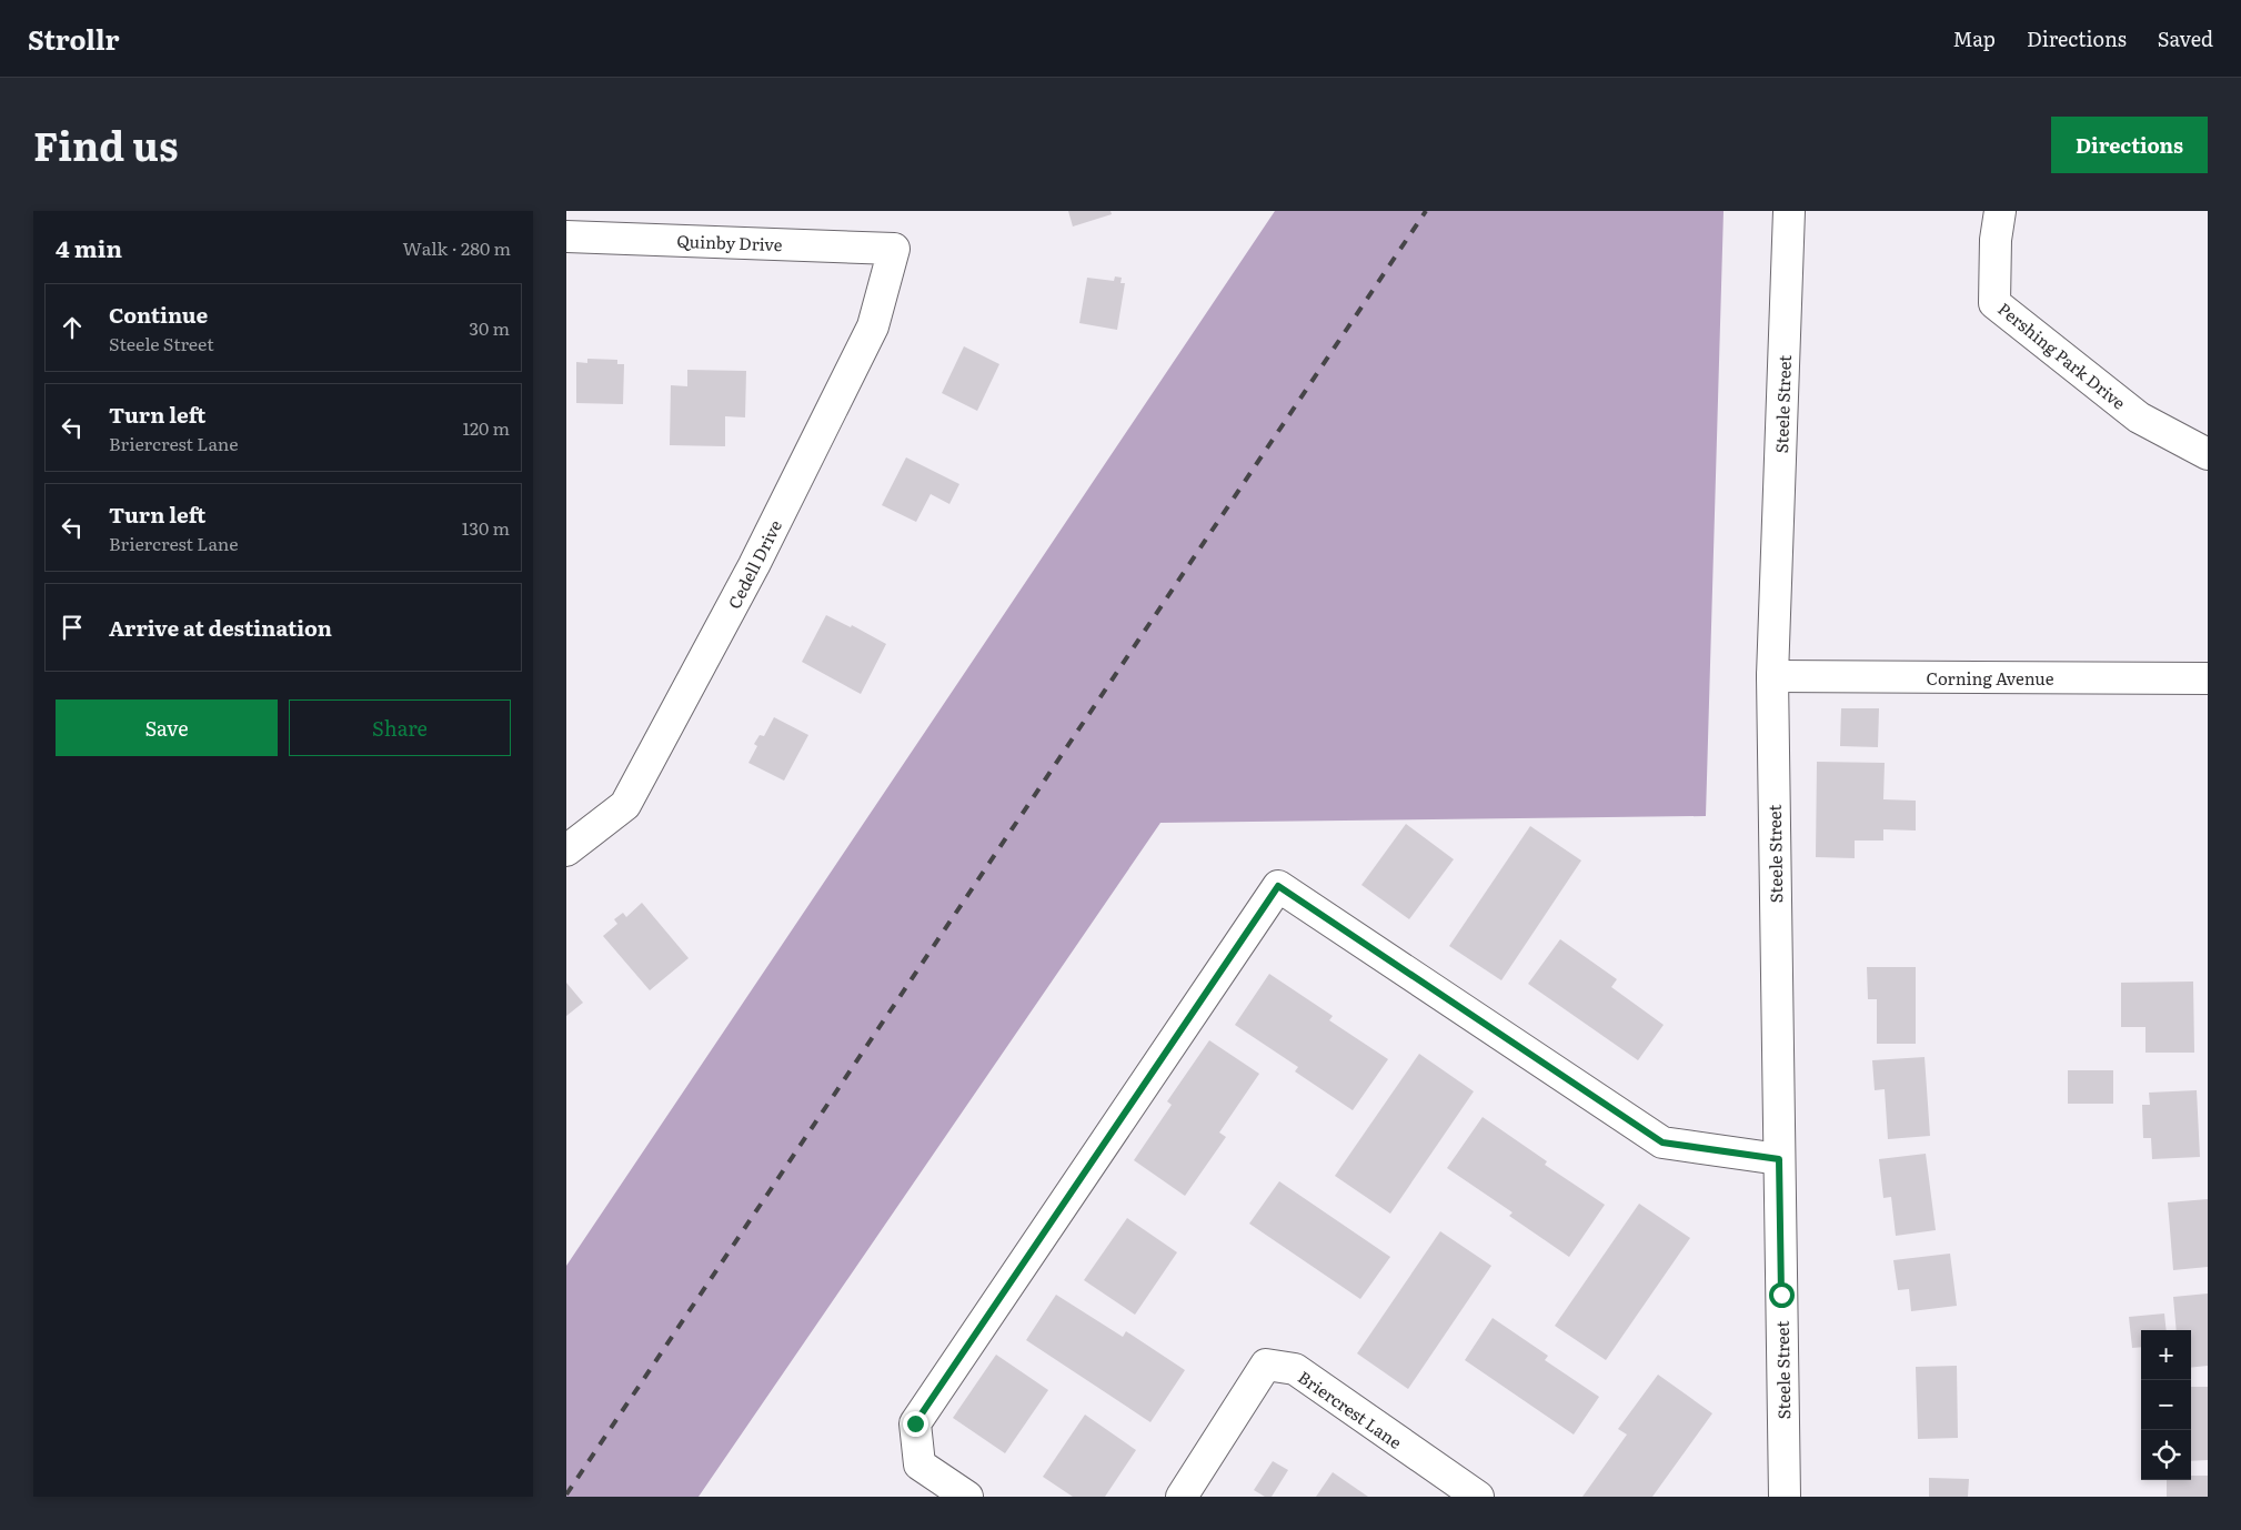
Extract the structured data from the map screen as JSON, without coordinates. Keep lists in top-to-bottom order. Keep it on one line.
{"streets":{"street":["Quinby Drive","Pershing Park Drive","Steele Street","Cedell Drive","Corning Avenue","Briercrest Lane"]},"crossings":[["Quinby Drive","Cedell Drive"],["Steele Street","Corning Avenue"]],"page":{"header":"Strollr","nav":["Map","Directions","Saved"],"title":"Find us","buttons":["Directions",["Save","Share"]],"heading":["4 min","Walk · 280 m"],"list":[["Continue","Steele Street","30 m"],["Turn left","Briercrest Lane","120 m"],["Turn left","Briercrest Lane","130 m"],"Arrive at destination"],"map_buttons":["+","−"]}}
